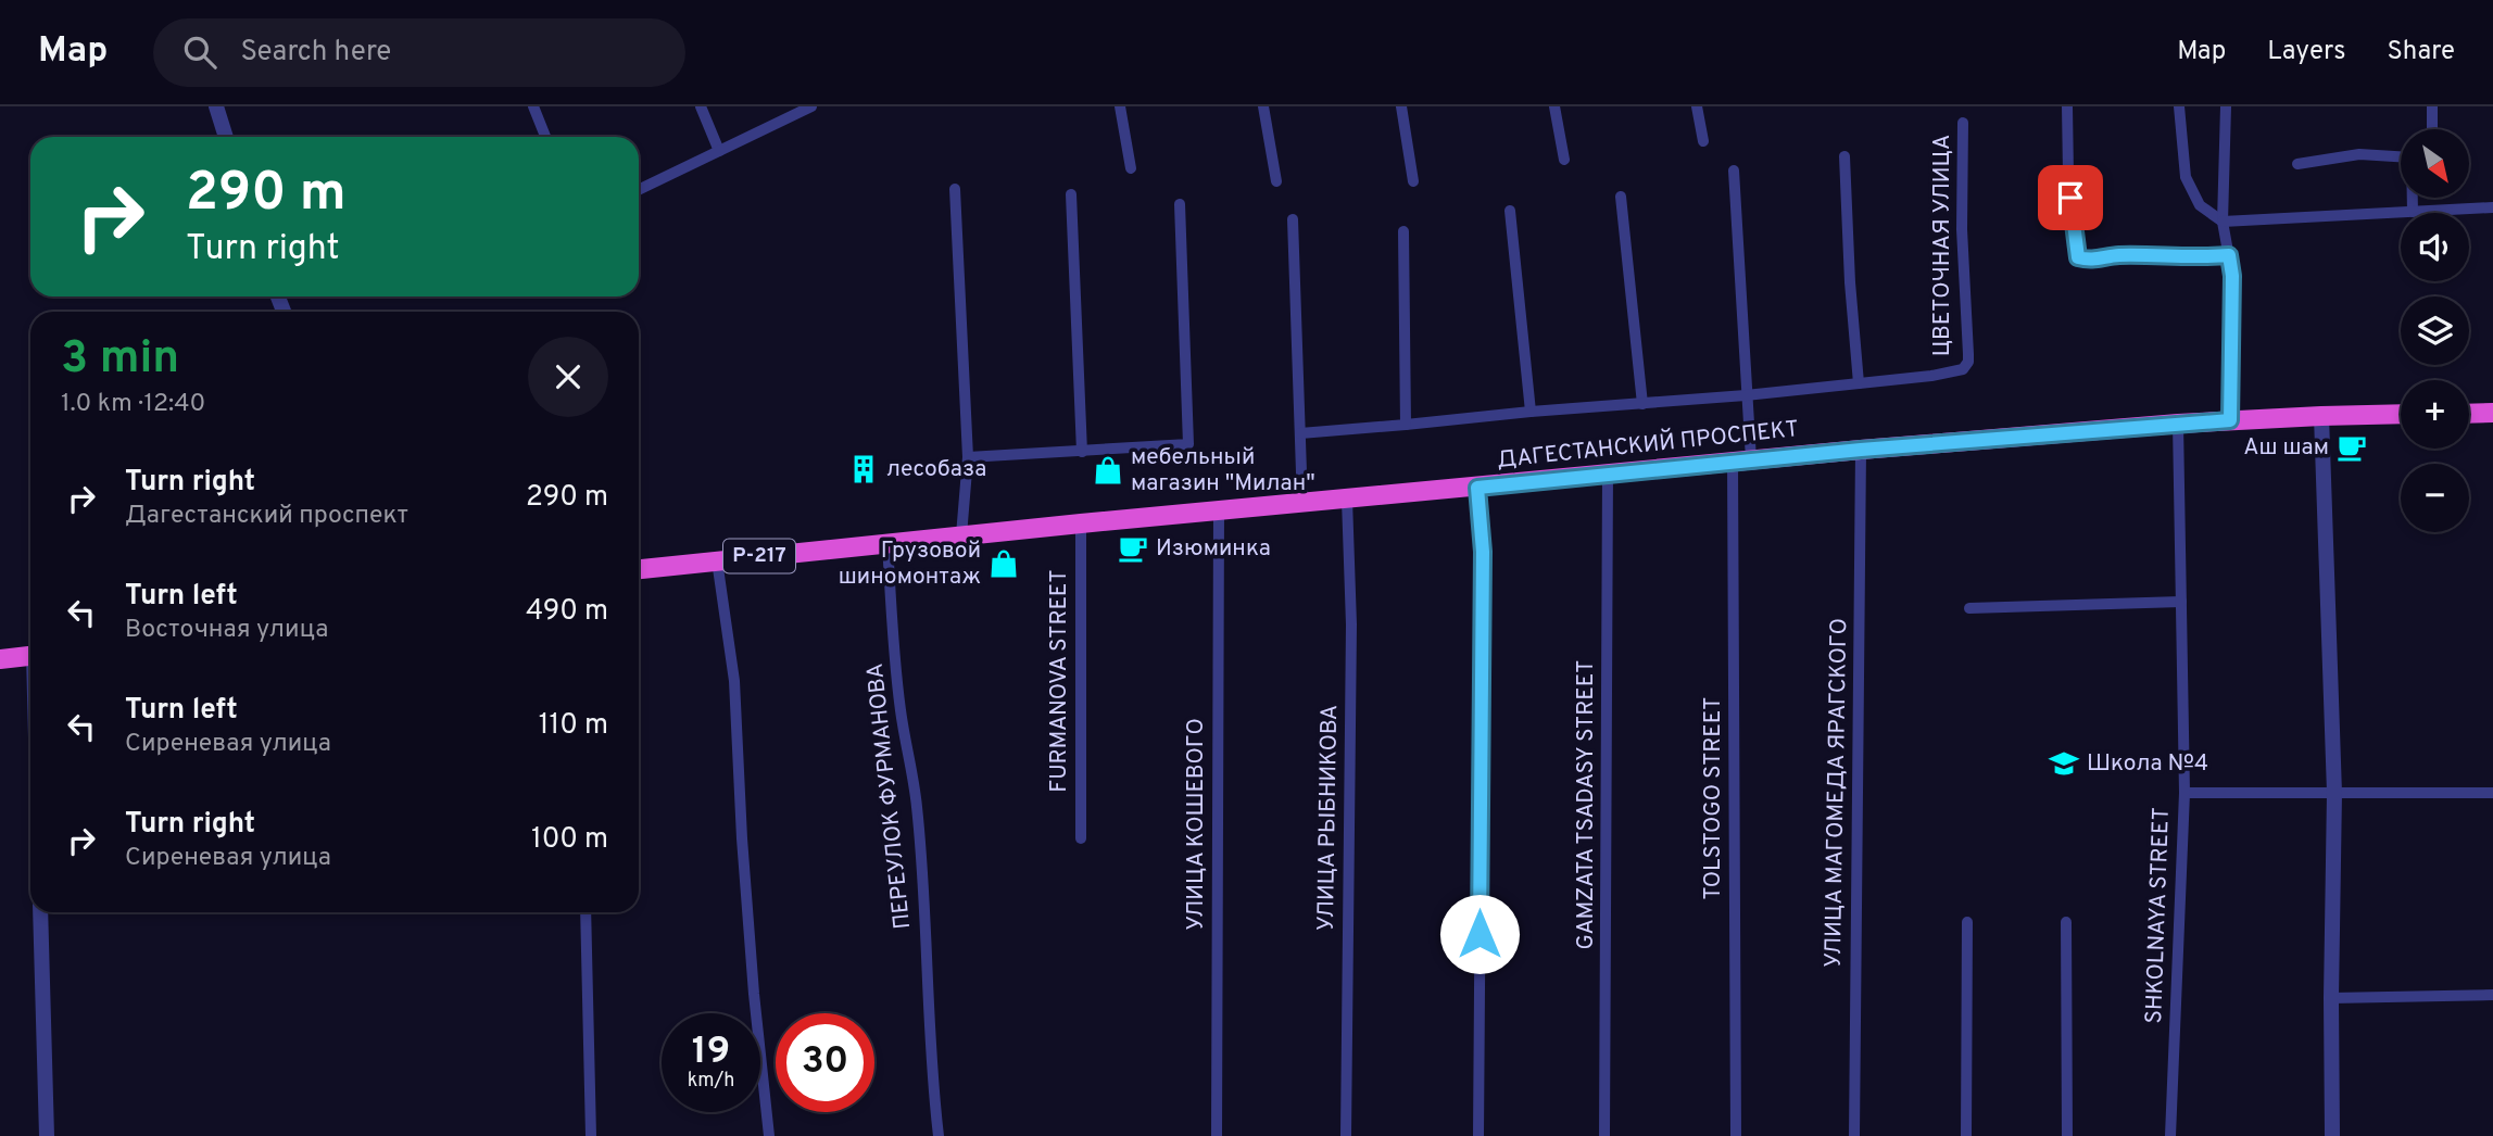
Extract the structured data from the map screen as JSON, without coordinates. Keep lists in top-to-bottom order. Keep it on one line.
{"streets":{"highway":["ДАГЕСТАНСКИЙ ПРОСПЕКТ","Р-217"],"street":["ЦВЕТОЧНАЯ УЛИЦА","FURMANOVA STREET","УЛИЦА МАГОМЕДА ЯРАГСКОГО","ПЕРЕУЛОК ФУРМАНОВА","TOLSTOGO STREET","GAMZATA TSADASY STREET","УЛИЦА РЫБНИКОВА","УЛИЦА КОШЕВОГО","SHKOLNAYA STREET"]},"crossings":[["ДАГЕСТАНСКИЙ ПРОСПЕКТ","Р-217"],["ДАГЕСТАНСКИЙ ПРОСПЕКТ","FURMANOVA STREET"],["ДАГЕСТАНСКИЙ ПРОСПЕКТ","УЛИЦА МАГОМЕДА ЯРАГСКОГО"],["ДАГЕСТАНСКИЙ ПРОСПЕКТ","ПЕРЕУЛОК ФУРМАНОВА"],["ДАГЕСТАНСКИЙ ПРОСПЕКТ","TOLSTOGO STREET"],["ДАГЕСТАНСКИЙ ПРОСПЕКТ","GAMZATA TSADASY STREET"],["ДАГЕСТАНСКИЙ ПРОСПЕКТ","УЛИЦА РЫБНИКОВА"],["ДАГЕСТАНСКИЙ ПРОСПЕКТ","УЛИЦА КОШЕВОГО"],["ДАГЕСТАНСКИЙ ПРОСПЕКТ","SHKOLNAYA STREET"],["Р-217","ПЕРЕУЛОК ФУРМАНОВА"]],"places":{"cafe":["Аш шам","Изюминка"],"building":["лесобаза"],"shop":["мебельный магазин \"Милан\"","Грузовой шиномонтаж"],"school or university":["Школа №4"]},"north":"bottom right","page":{"header":"Map","search":"Search here","nav":["Map","Layers","Share"],"map_buttons":["+","−"],"turn":["290 m","Turn right"],"heading":["3 min","1.0 km · 12:40"],"list":[{"name":"Turn right","note":"Дагестанский проспект","value":"290 m"},{"name":"Turn left","note":"Восточная улица","value":"490 m"},{"name":"Turn left","note":"Сиреневая улица","value":"110 m"},{"name":"Turn right","note":"Сиреневая улица","value":"100 m"}],"speed":"19 km/h","limit":"30"}}
